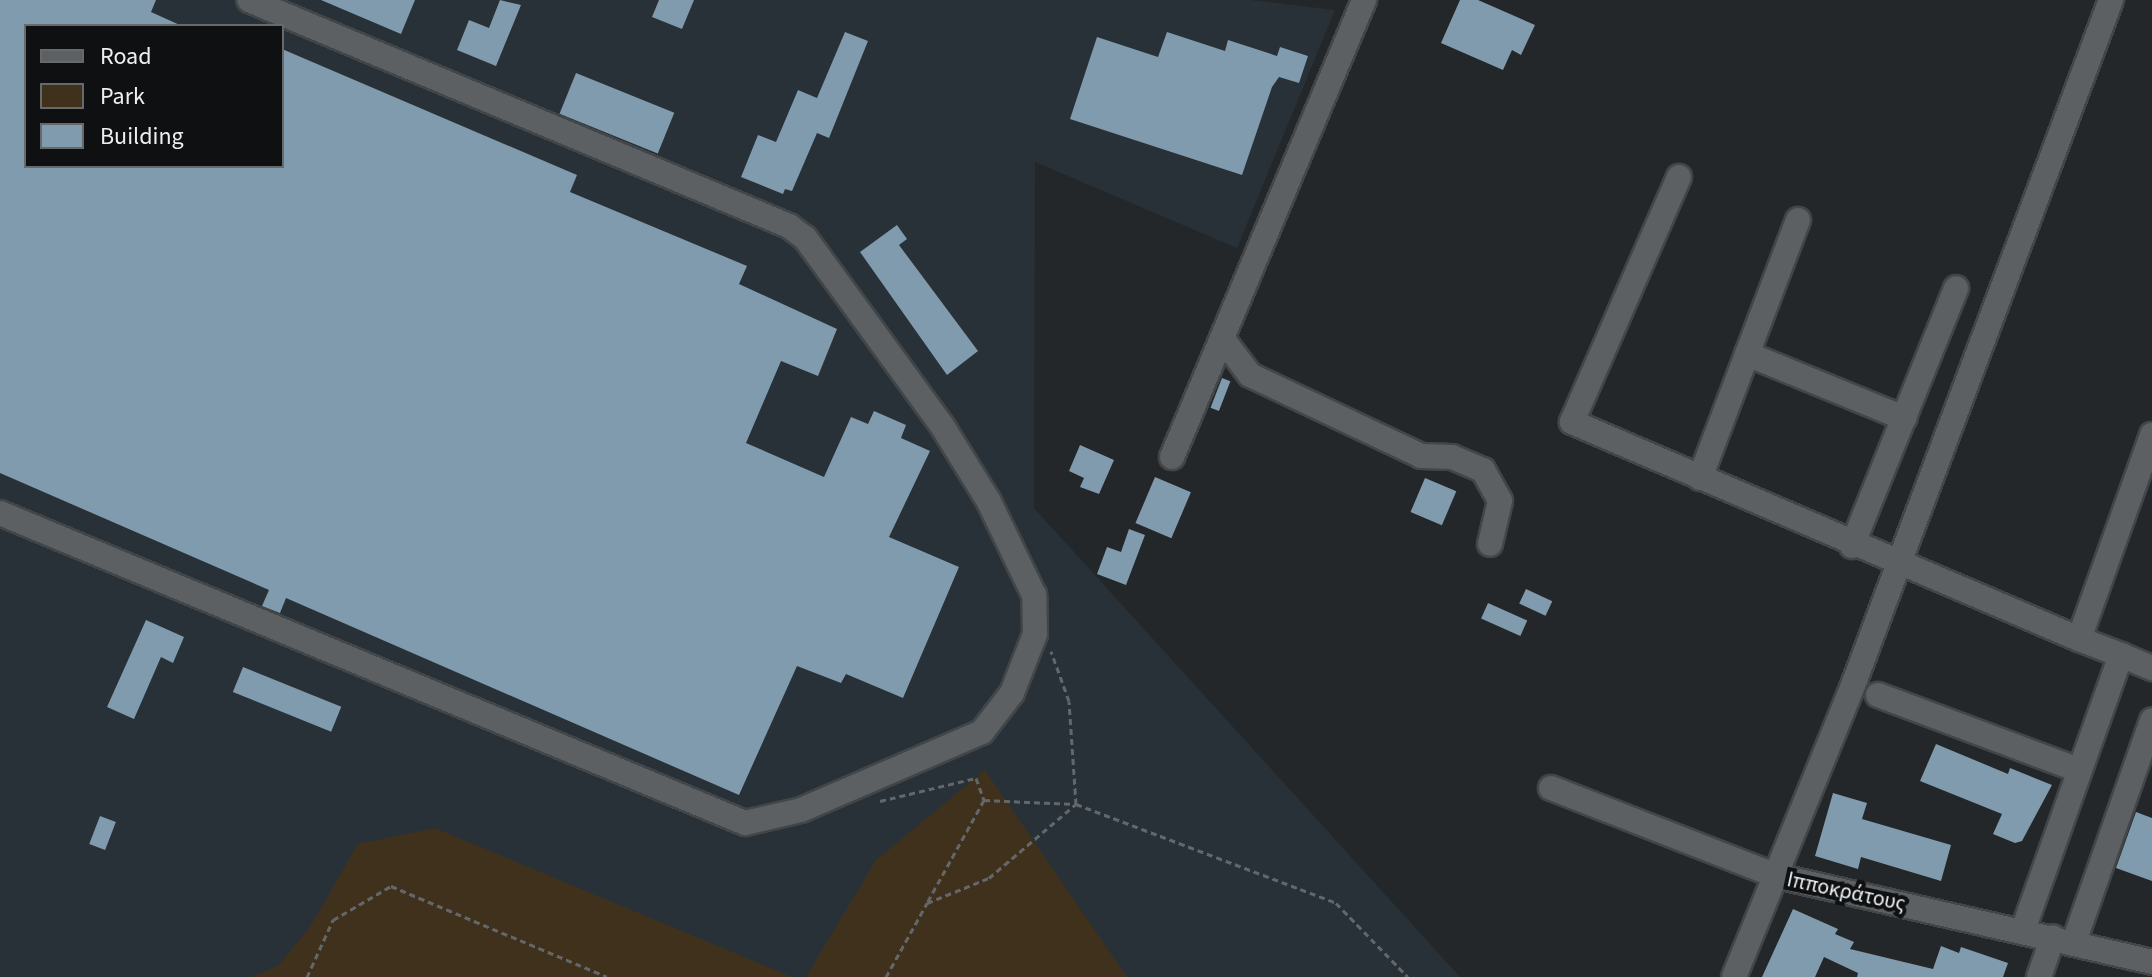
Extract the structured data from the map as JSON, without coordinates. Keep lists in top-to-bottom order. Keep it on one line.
{"streets":{"street":["Ιπποκράτους"]},"legend":["Road","Park","Building"]}
